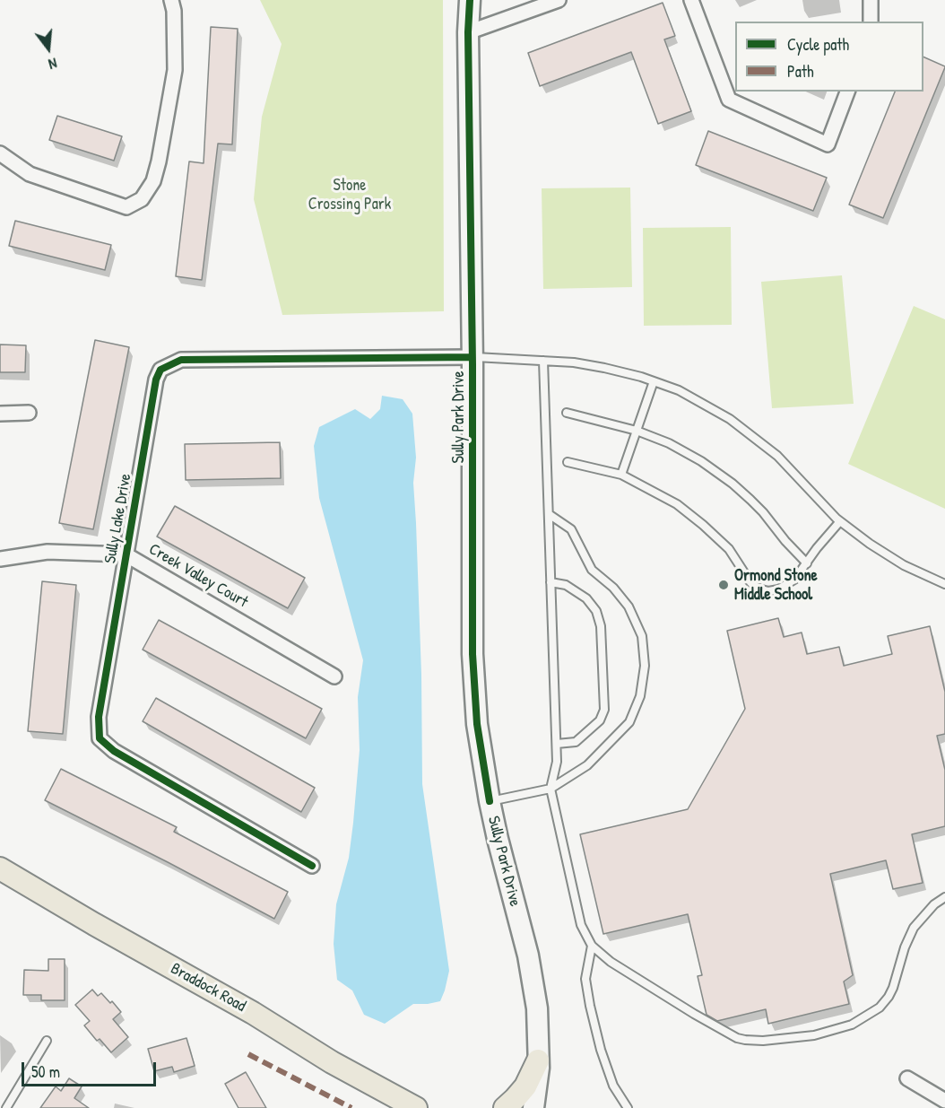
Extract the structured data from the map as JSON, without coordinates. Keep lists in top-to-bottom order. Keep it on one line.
{"streets":{"main road":["Braddock Road"],"street":["Sully Park Drive","Sully Lake Drive","Creek Valley Court"]},"crossings":[["Sully Park Drive","Sully Lake Drive"],["Sully Lake Drive","Creek Valley Court"]],"parks":["Stone Crossing Park"],"places":["Ormond Stone Middle School"],"legend":["Cycle path","Path"],"scale_bar":"50 m","north":"bottom"}
